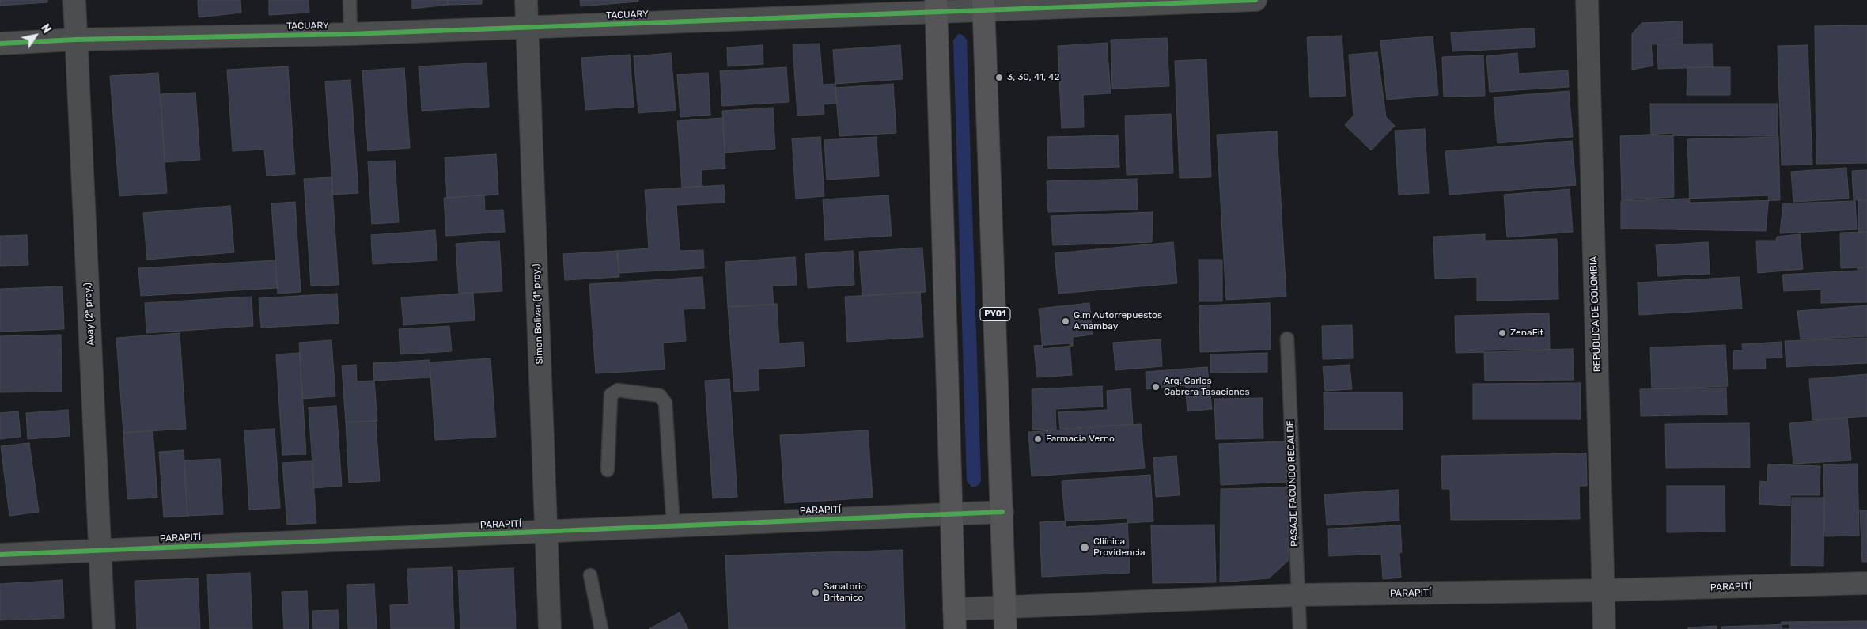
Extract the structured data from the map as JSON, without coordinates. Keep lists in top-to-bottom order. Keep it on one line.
{"streets":{"main road":["PY01"],"street":["TACUARY","Avay (2ª proy.)","Simon Bolivar (1ª proy.)","REPÚBLICA DE COLOMBIA","PARAPITÍ"],"lane":["PASAJE FACUNDO RECALDE"]},"crossings":[["TACUARY","Avay (2ª proy.)"],["TACUARY","Simon Bolivar (1ª proy.)"],["TACUARY","PY01"],["Avay (2ª proy.)","PARAPITÍ"],["Simon Bolivar (1ª proy.)","PARAPITÍ"],["PY01","PARAPITÍ"],["REPÚBLICA DE COLOMBIA","PARAPITÍ"],["PASAJE FACUNDO RECALDE","PARAPITÍ"]],"places":["3, 30, 41, 42","G.m Autorrepuestos Amambay","ZenaFit","Arq. Carlos Cabrera Tasaciones","Farmacia Verno","Cliínica Providencia","Sanatorio Britanico"],"north":"top right"}
